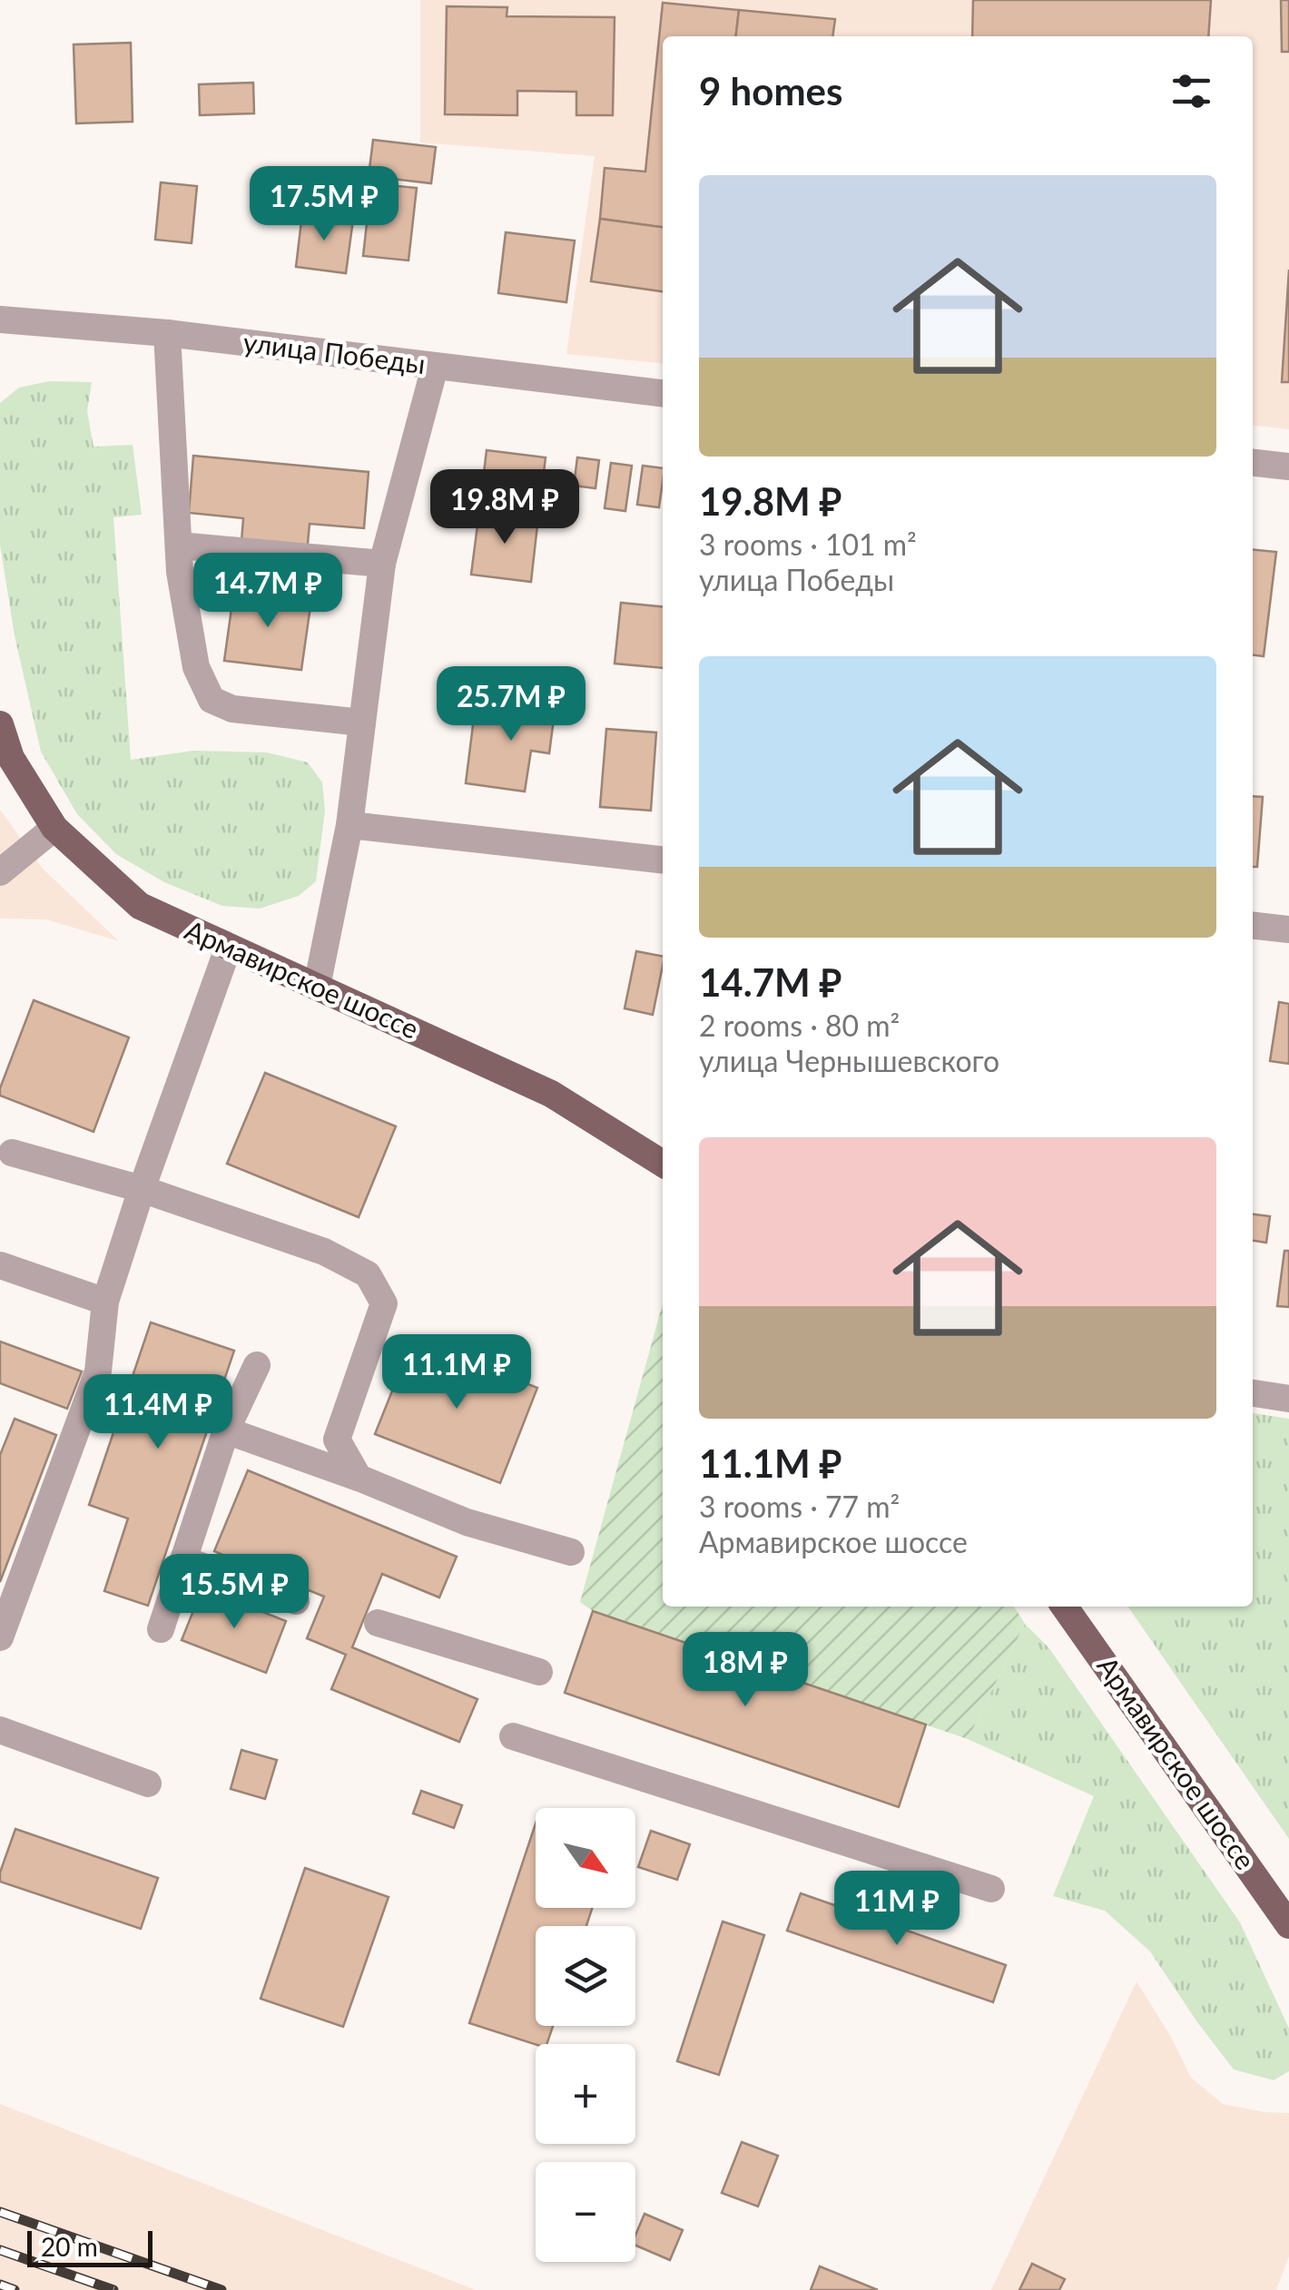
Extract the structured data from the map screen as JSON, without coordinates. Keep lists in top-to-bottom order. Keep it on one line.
{"streets":{"main road":["Армавирское шоссе"],"street":["улица Победы"]},"scale_bar":"20 m","north":"bottom right","page":{"heading":"9 homes","list":[{"name":"19.8M ₽","note":"3 rooms · 101 m² · улица Победы"},{"name":"14.7M ₽","note":"2 rooms · 80 m² · улица Чернышевского"},{"name":"11.1M ₽","note":"3 rooms · 77 m² · Армавирское шоссе"}],"price":["17.5M ₽","19.8M ₽","14.7M ₽","25.7M ₽","11.1M ₽","11.4M ₽","15.5M ₽","18M ₽","11M ₽"],"map_buttons":["+","−"],"scale":"20 m"}}
